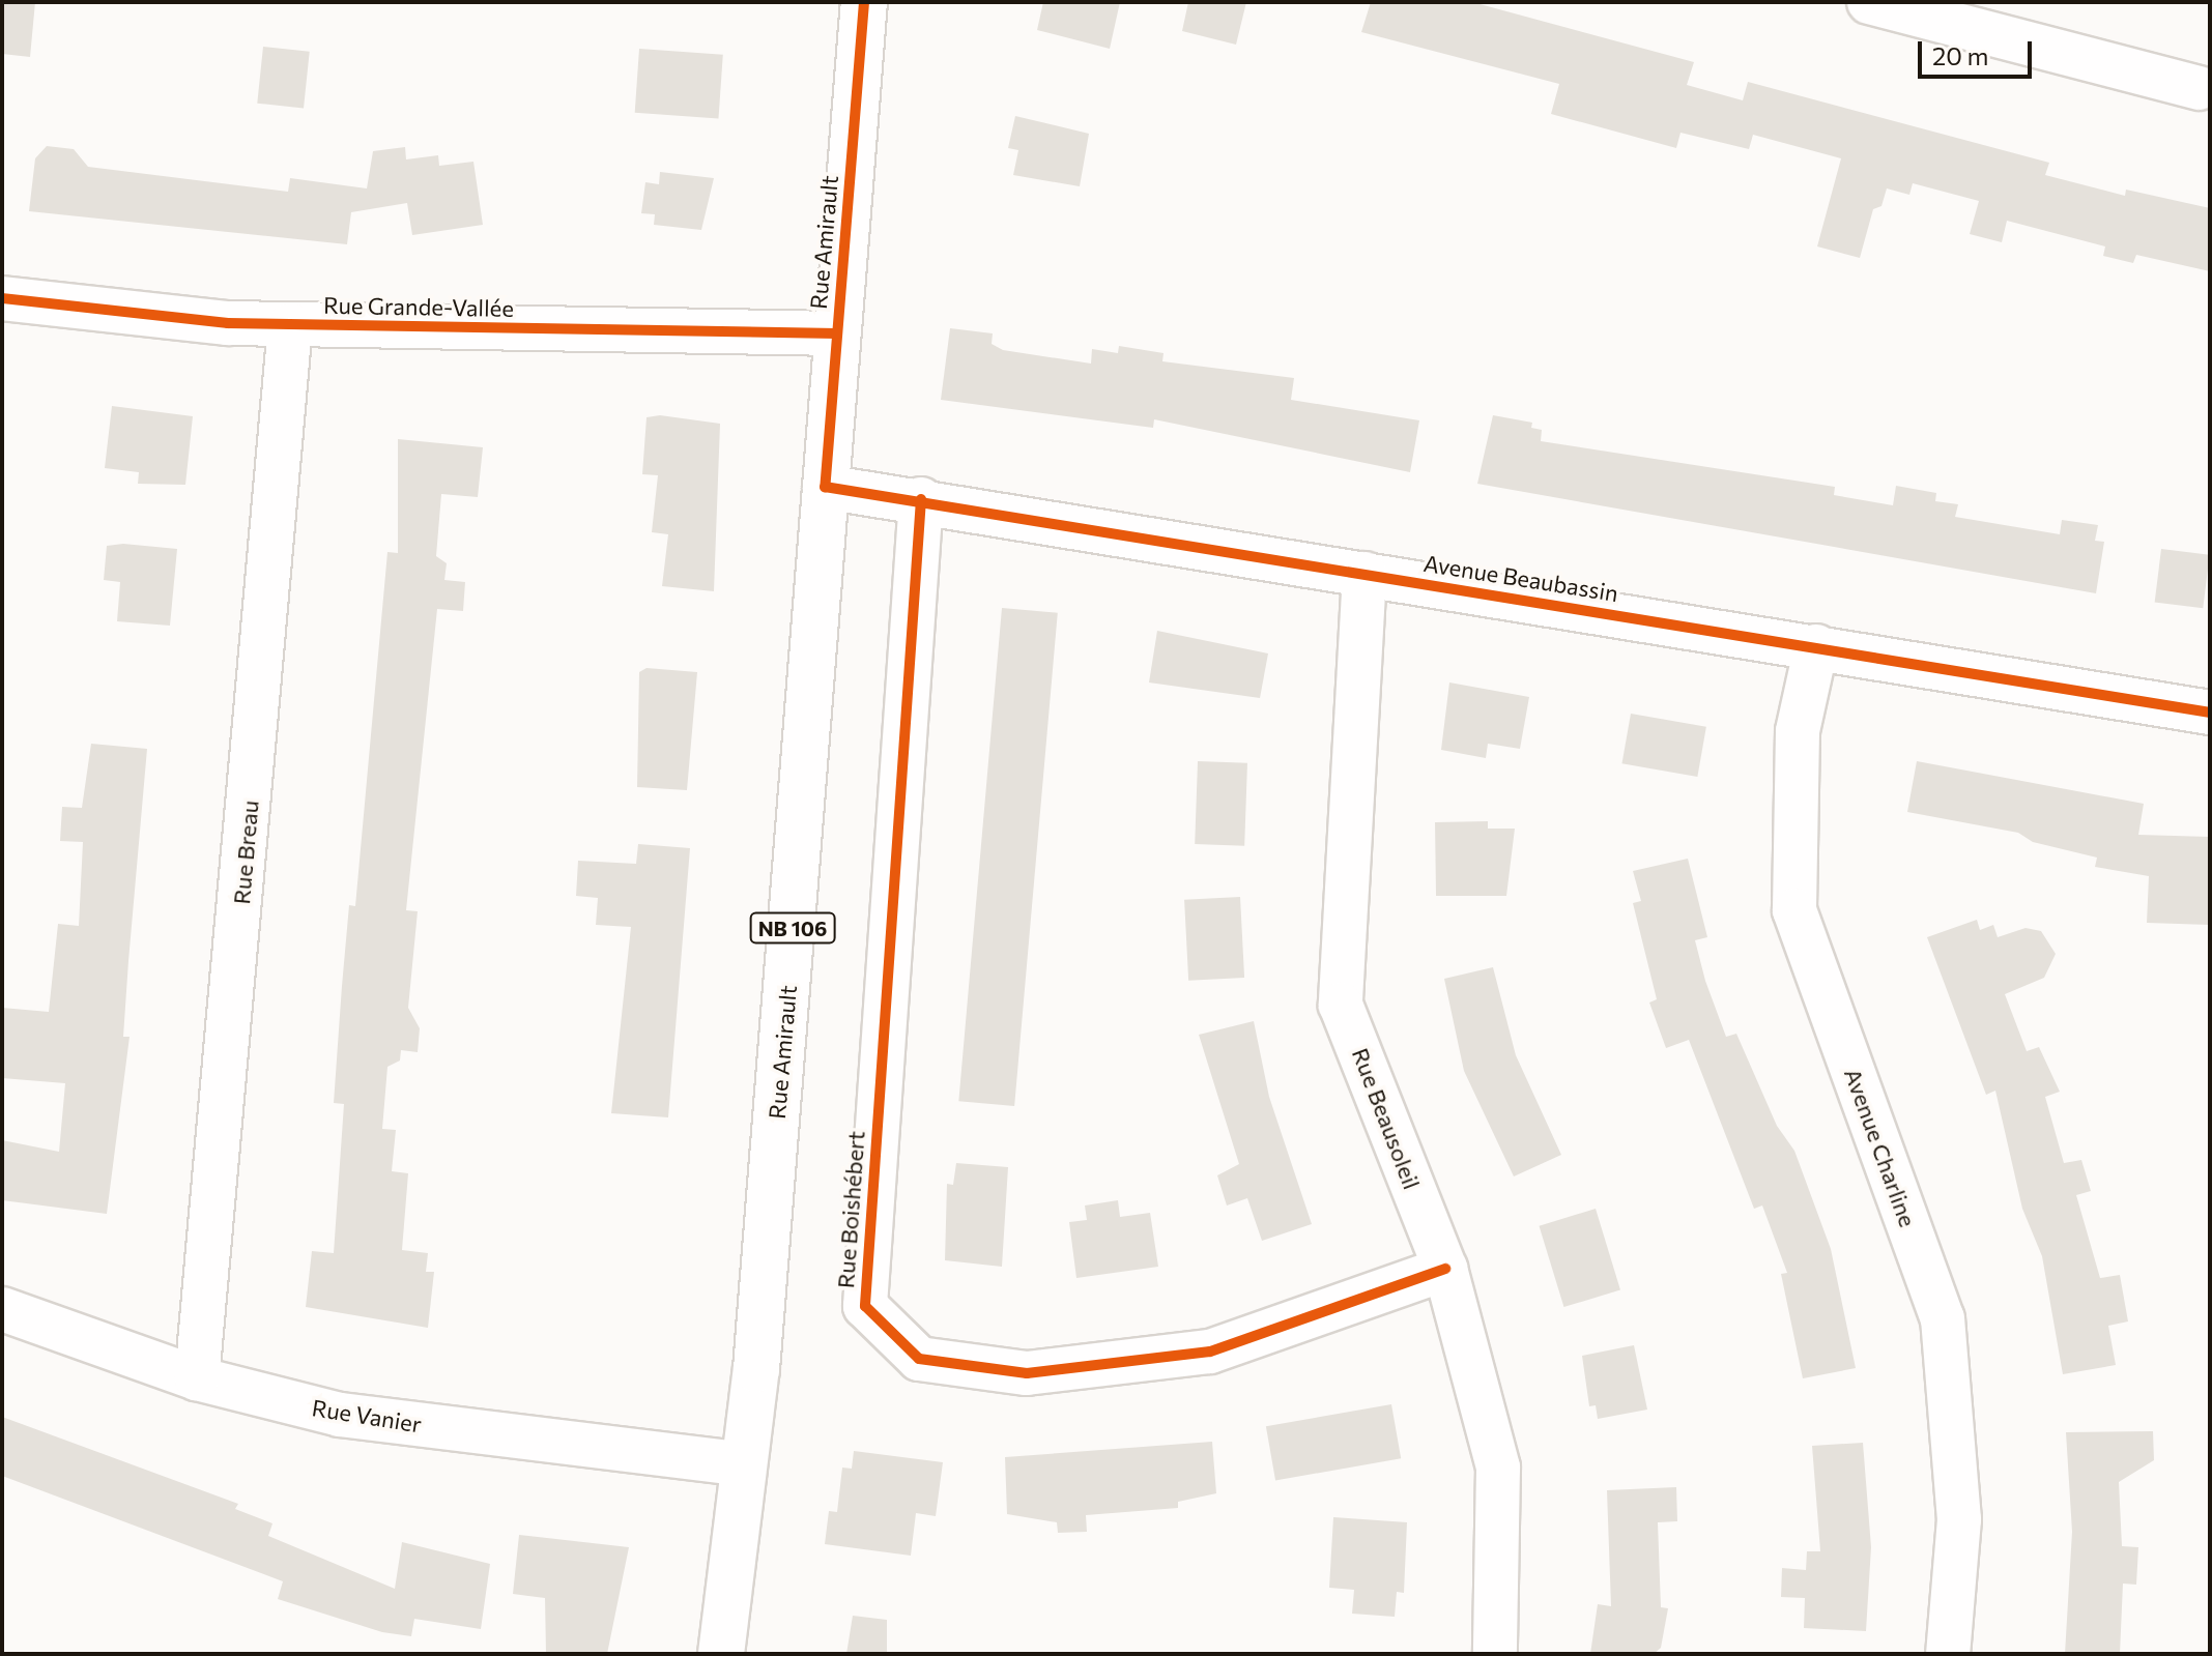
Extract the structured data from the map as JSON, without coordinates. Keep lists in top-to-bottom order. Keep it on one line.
{"streets":{"main road":["Rue Amirault","NB 106"],"street":["Rue Grande-Vallée","Avenue Beaubassin","Rue Breau","Rue Beausoleil","Avenue Charline","Rue Boishébert","Rue Vanier"]},"crossings":[["Rue Amirault","Rue Grande-Vallée"],["Rue Amirault","Avenue Beaubassin"],["Rue Amirault","Rue Vanier"],["Rue Grande-Vallée","Rue Breau"],["Avenue Beaubassin","Rue Beausoleil"],["Avenue Beaubassin","Avenue Charline"],["Avenue Beaubassin","Rue Boishébert"],["Rue Breau","Rue Vanier"],["Rue Beausoleil","Rue Boishébert"]],"scale_bar":"20 m"}
